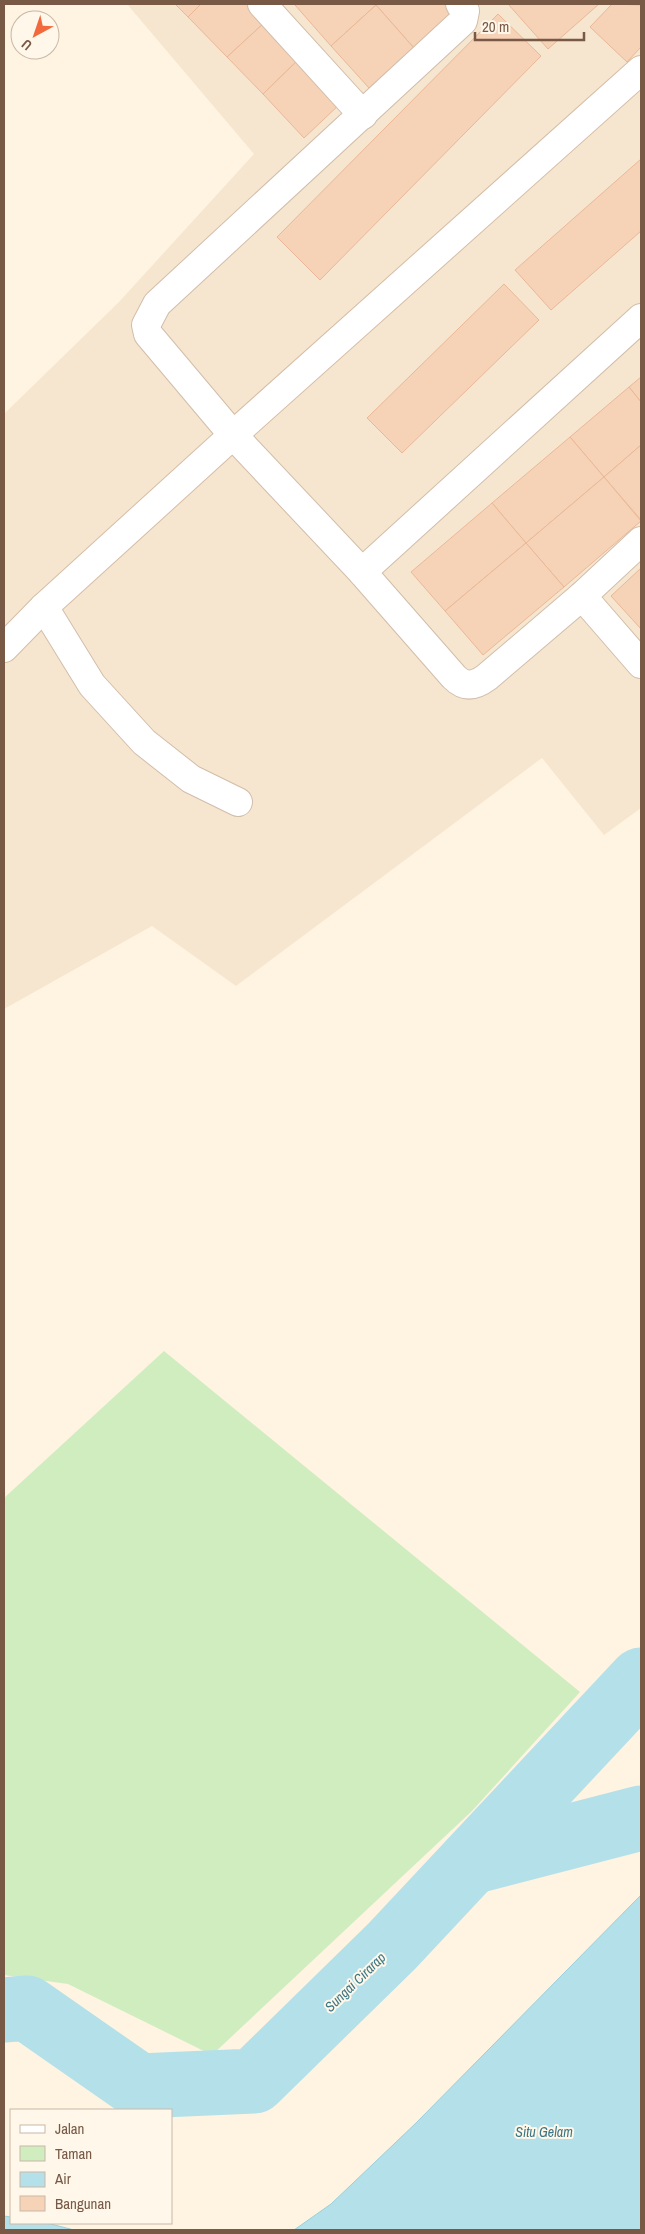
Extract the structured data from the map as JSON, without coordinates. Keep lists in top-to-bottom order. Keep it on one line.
{"water":["Sungai Cirarap","Situ Gelam"],"legend":["Jalan","Taman","Air","Bangunan"],"scale_bar":"20 m","north":"bottom left"}
